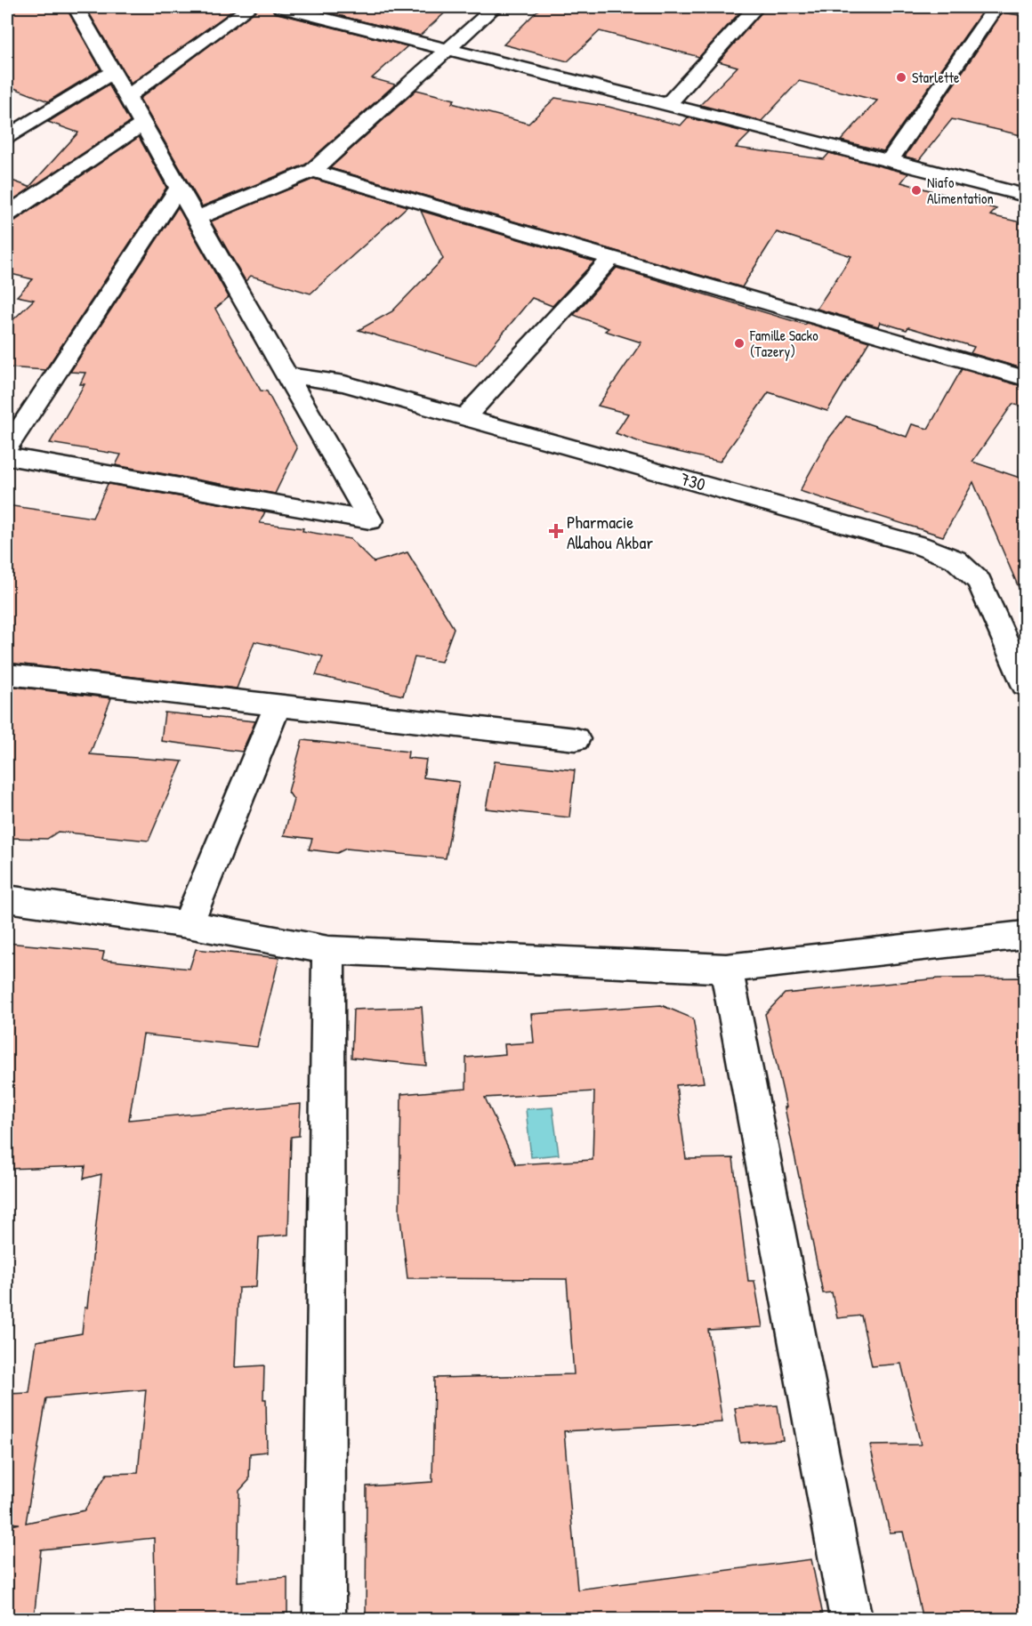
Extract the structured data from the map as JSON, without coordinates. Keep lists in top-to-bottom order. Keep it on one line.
{"streets":{"street":["730"]},"places":{"other":["Starlette","Niafo Alimentation","Famille Sacko (Tazery)"],"health":["Pharmacie Allahou Akbar"]}}
